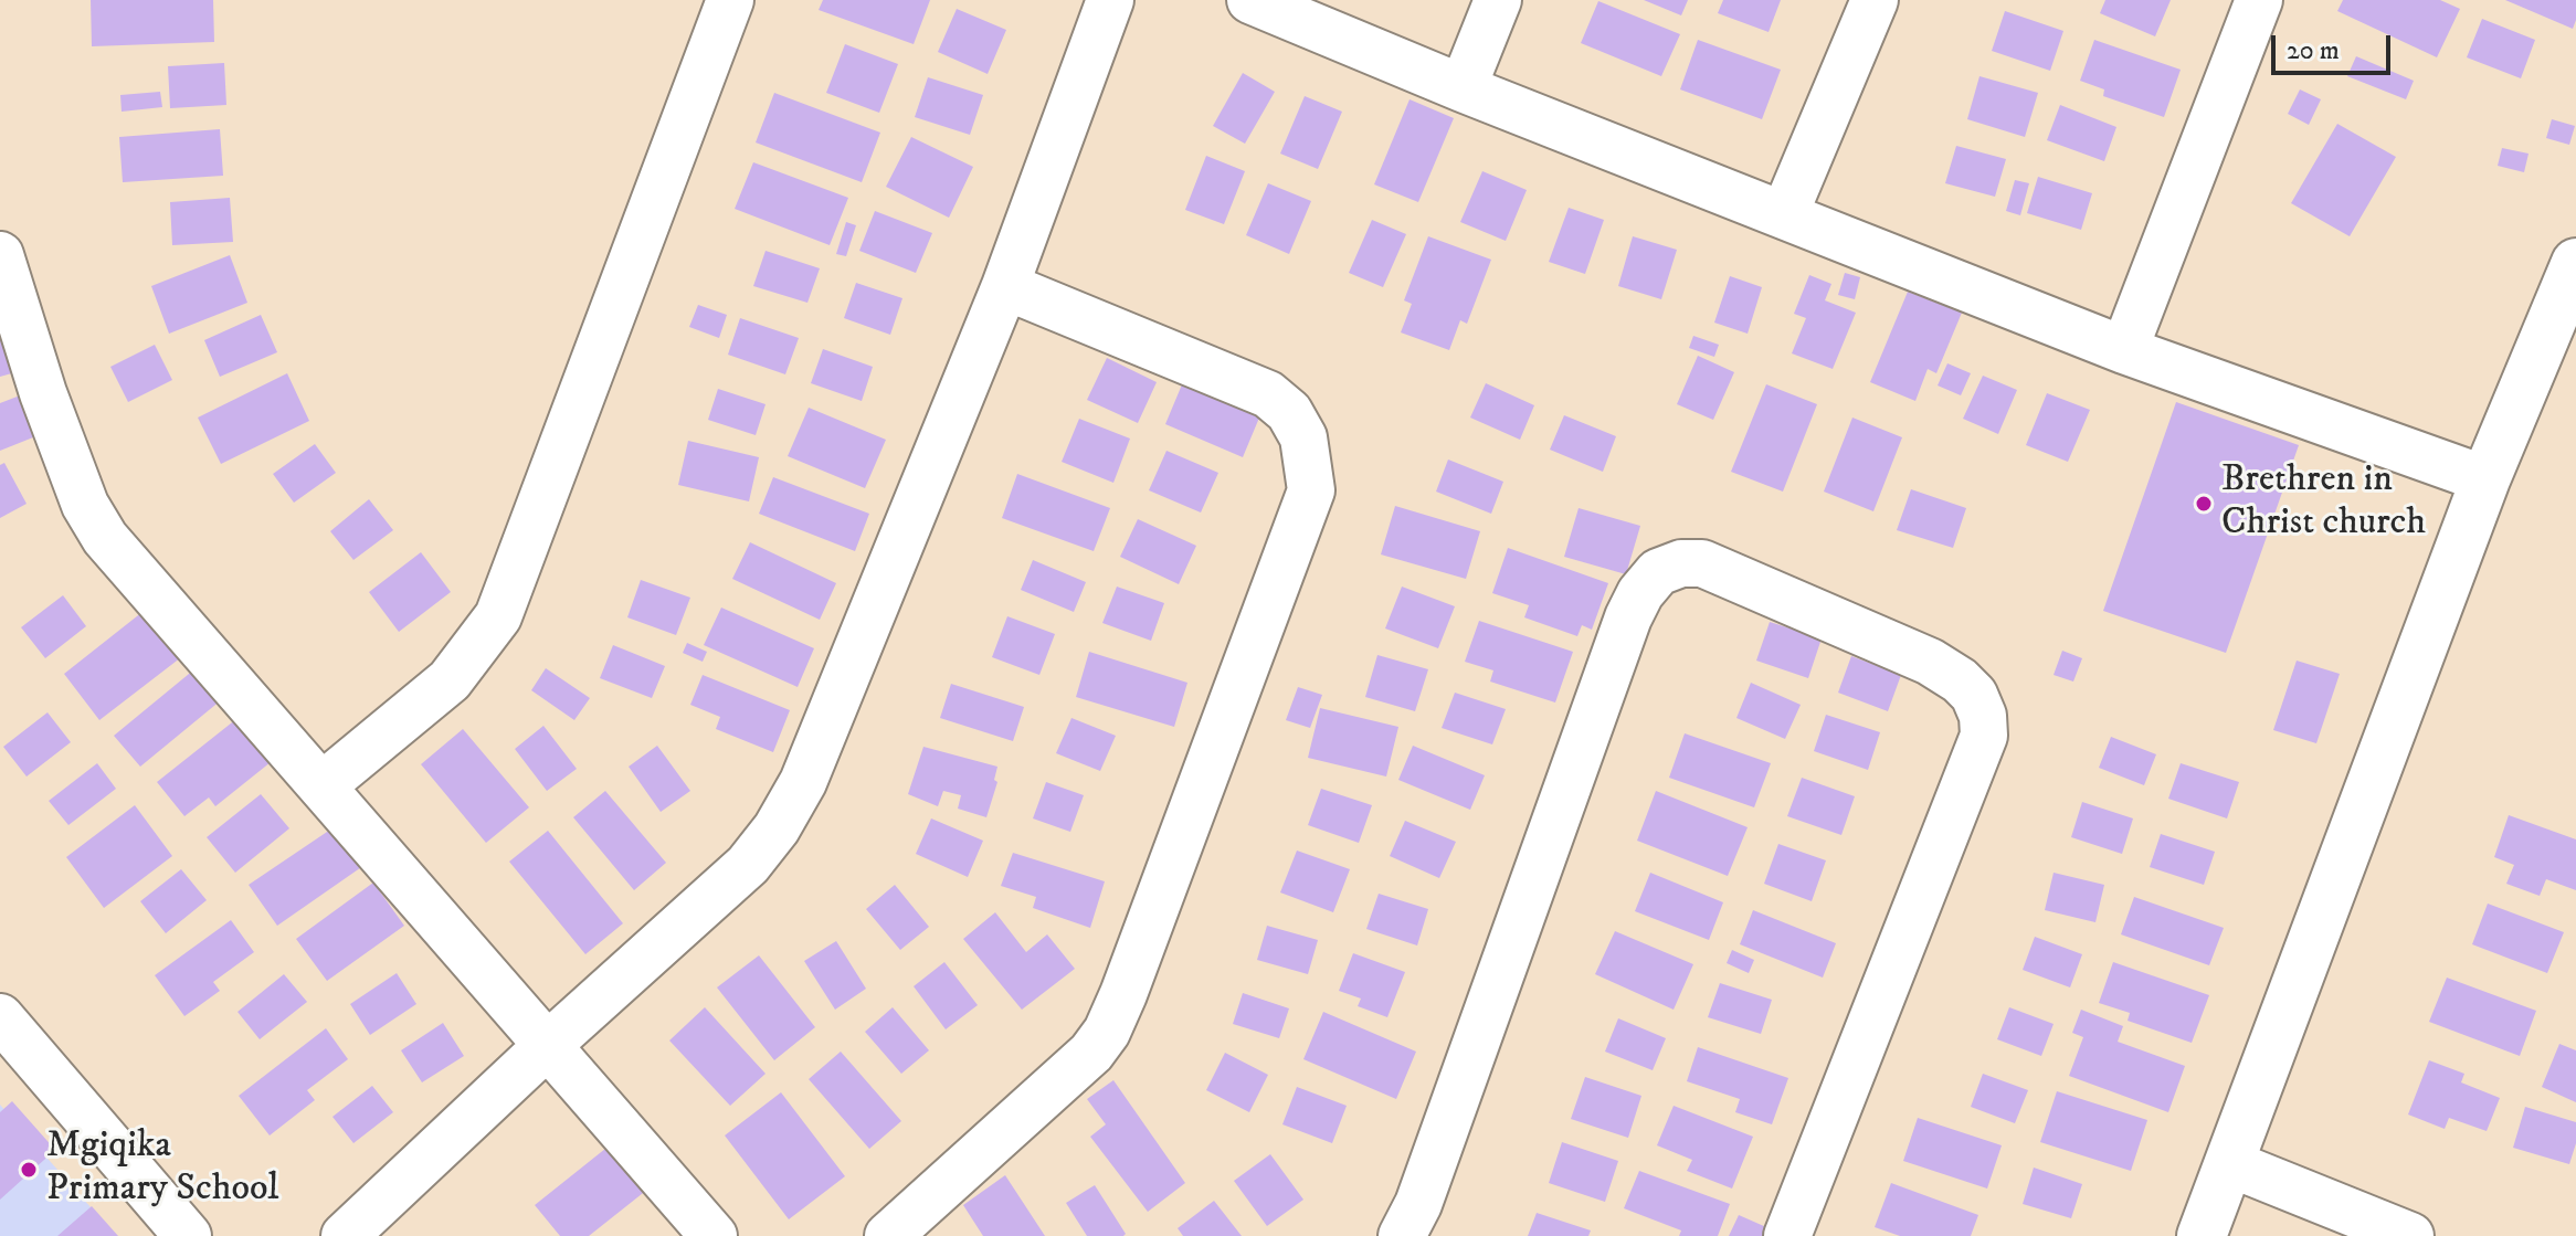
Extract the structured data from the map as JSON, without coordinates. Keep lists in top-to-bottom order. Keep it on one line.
{"places":["Brethren in Christ church","Mgiqika Primary School"],"scale_bar":"20 m"}
